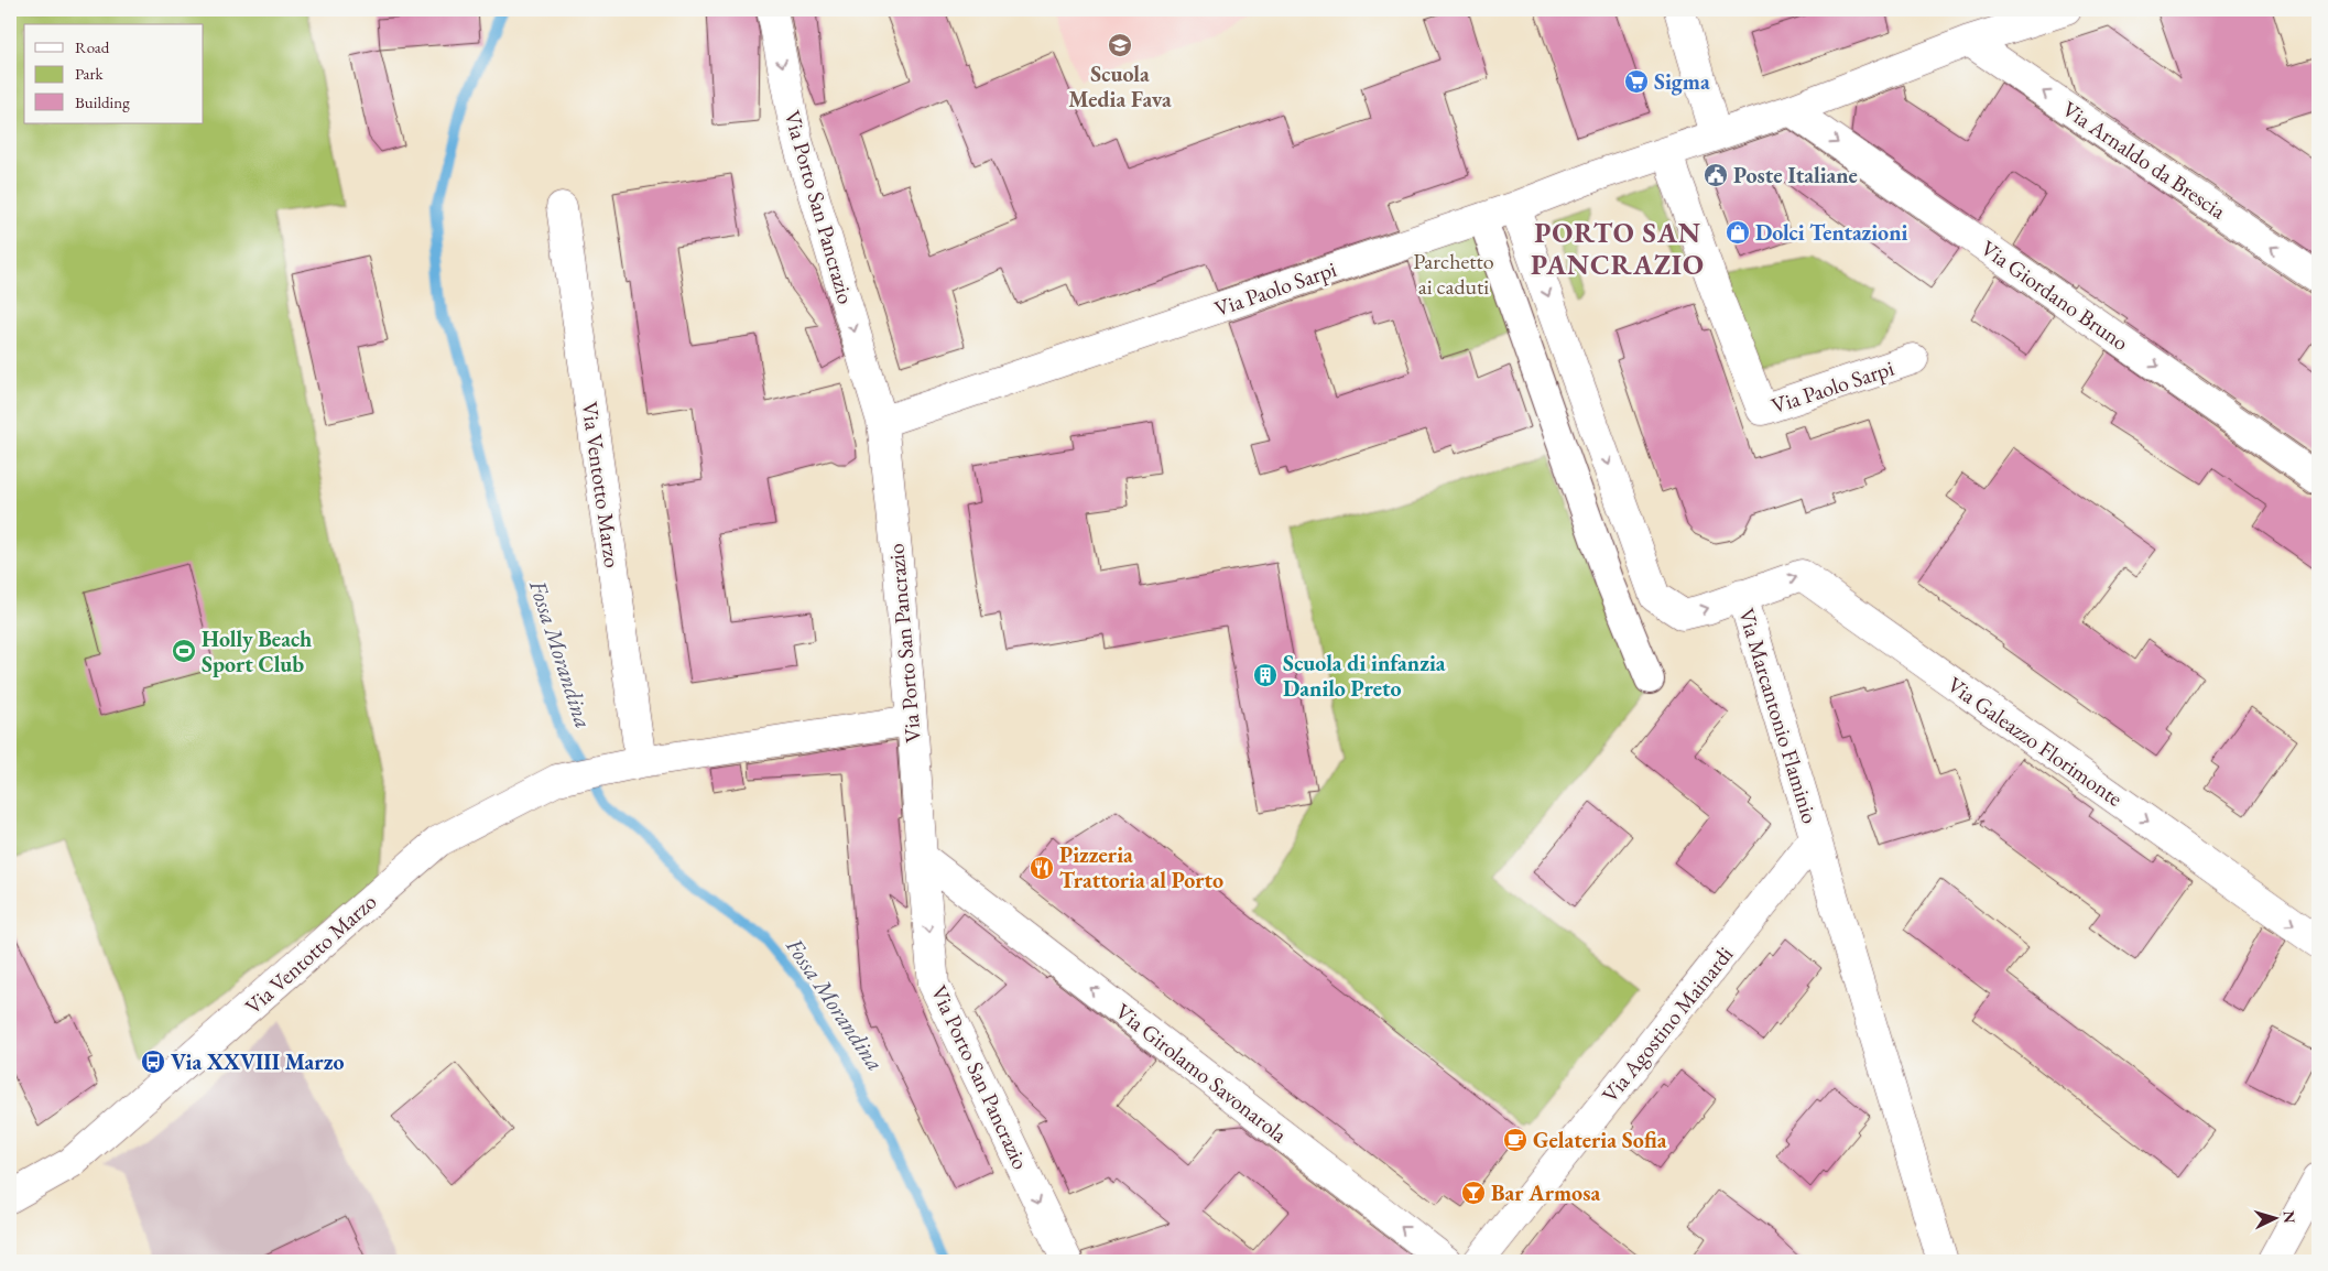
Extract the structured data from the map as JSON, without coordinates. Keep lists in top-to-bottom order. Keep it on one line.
{"streets":{"street":["Via Arnaldo da Brescia","Via Porto San Pancrazio","Via Paolo Sarpi","Via Giordano Bruno","Via Ventotto Marzo","Via Marcantonio Flaminio","Via Galeazzo Florimonte","Via Agostino Mainardi","Via Girolamo Savonarola"]},"crossings":[["Via Arnaldo da Brescia","Via Paolo Sarpi"],["Via Porto San Pancrazio","Via Paolo Sarpi"],["Via Porto San Pancrazio","Via Ventotto Marzo"],["Via Porto San Pancrazio","Via Girolamo Savonarola"],["Via Paolo Sarpi","Via Giordano Bruno"],["Via Paolo Sarpi","Via Marcantonio Flaminio"],["Via Marcantonio Flaminio","Via Galeazzo Florimonte"],["Via Marcantonio Flaminio","Via Agostino Mainardi"]],"one_way":["Via Arnaldo da Brescia","Via Porto San Pancrazio","Via Giordano Bruno","Via Galeazzo Florimonte","Via Girolamo Savonarola"],"districts":["PORTO SAN PANCRAZIO"],"water":["Fossa Morandina"],"parks":["Parchetto ai caduti"],"places":{"school or university":["Scuola Media Fava"],"supermarket":["Sigma"],"public building":["Poste Italiane"],"shop":["Dolci Tentazioni"],"sports":["Holly Beach Sport Club"],"building":["Scuola di infanzia Danilo Preto"],"restaurant":["Pizzeria Trattoria al Porto"],"bus stop":["Via XXVIII Marzo"],"cafe":["Gelateria Sofia"],"bar":["Bar Armosa"]},"legend":["Road","Park","Building"],"north":"right"}
